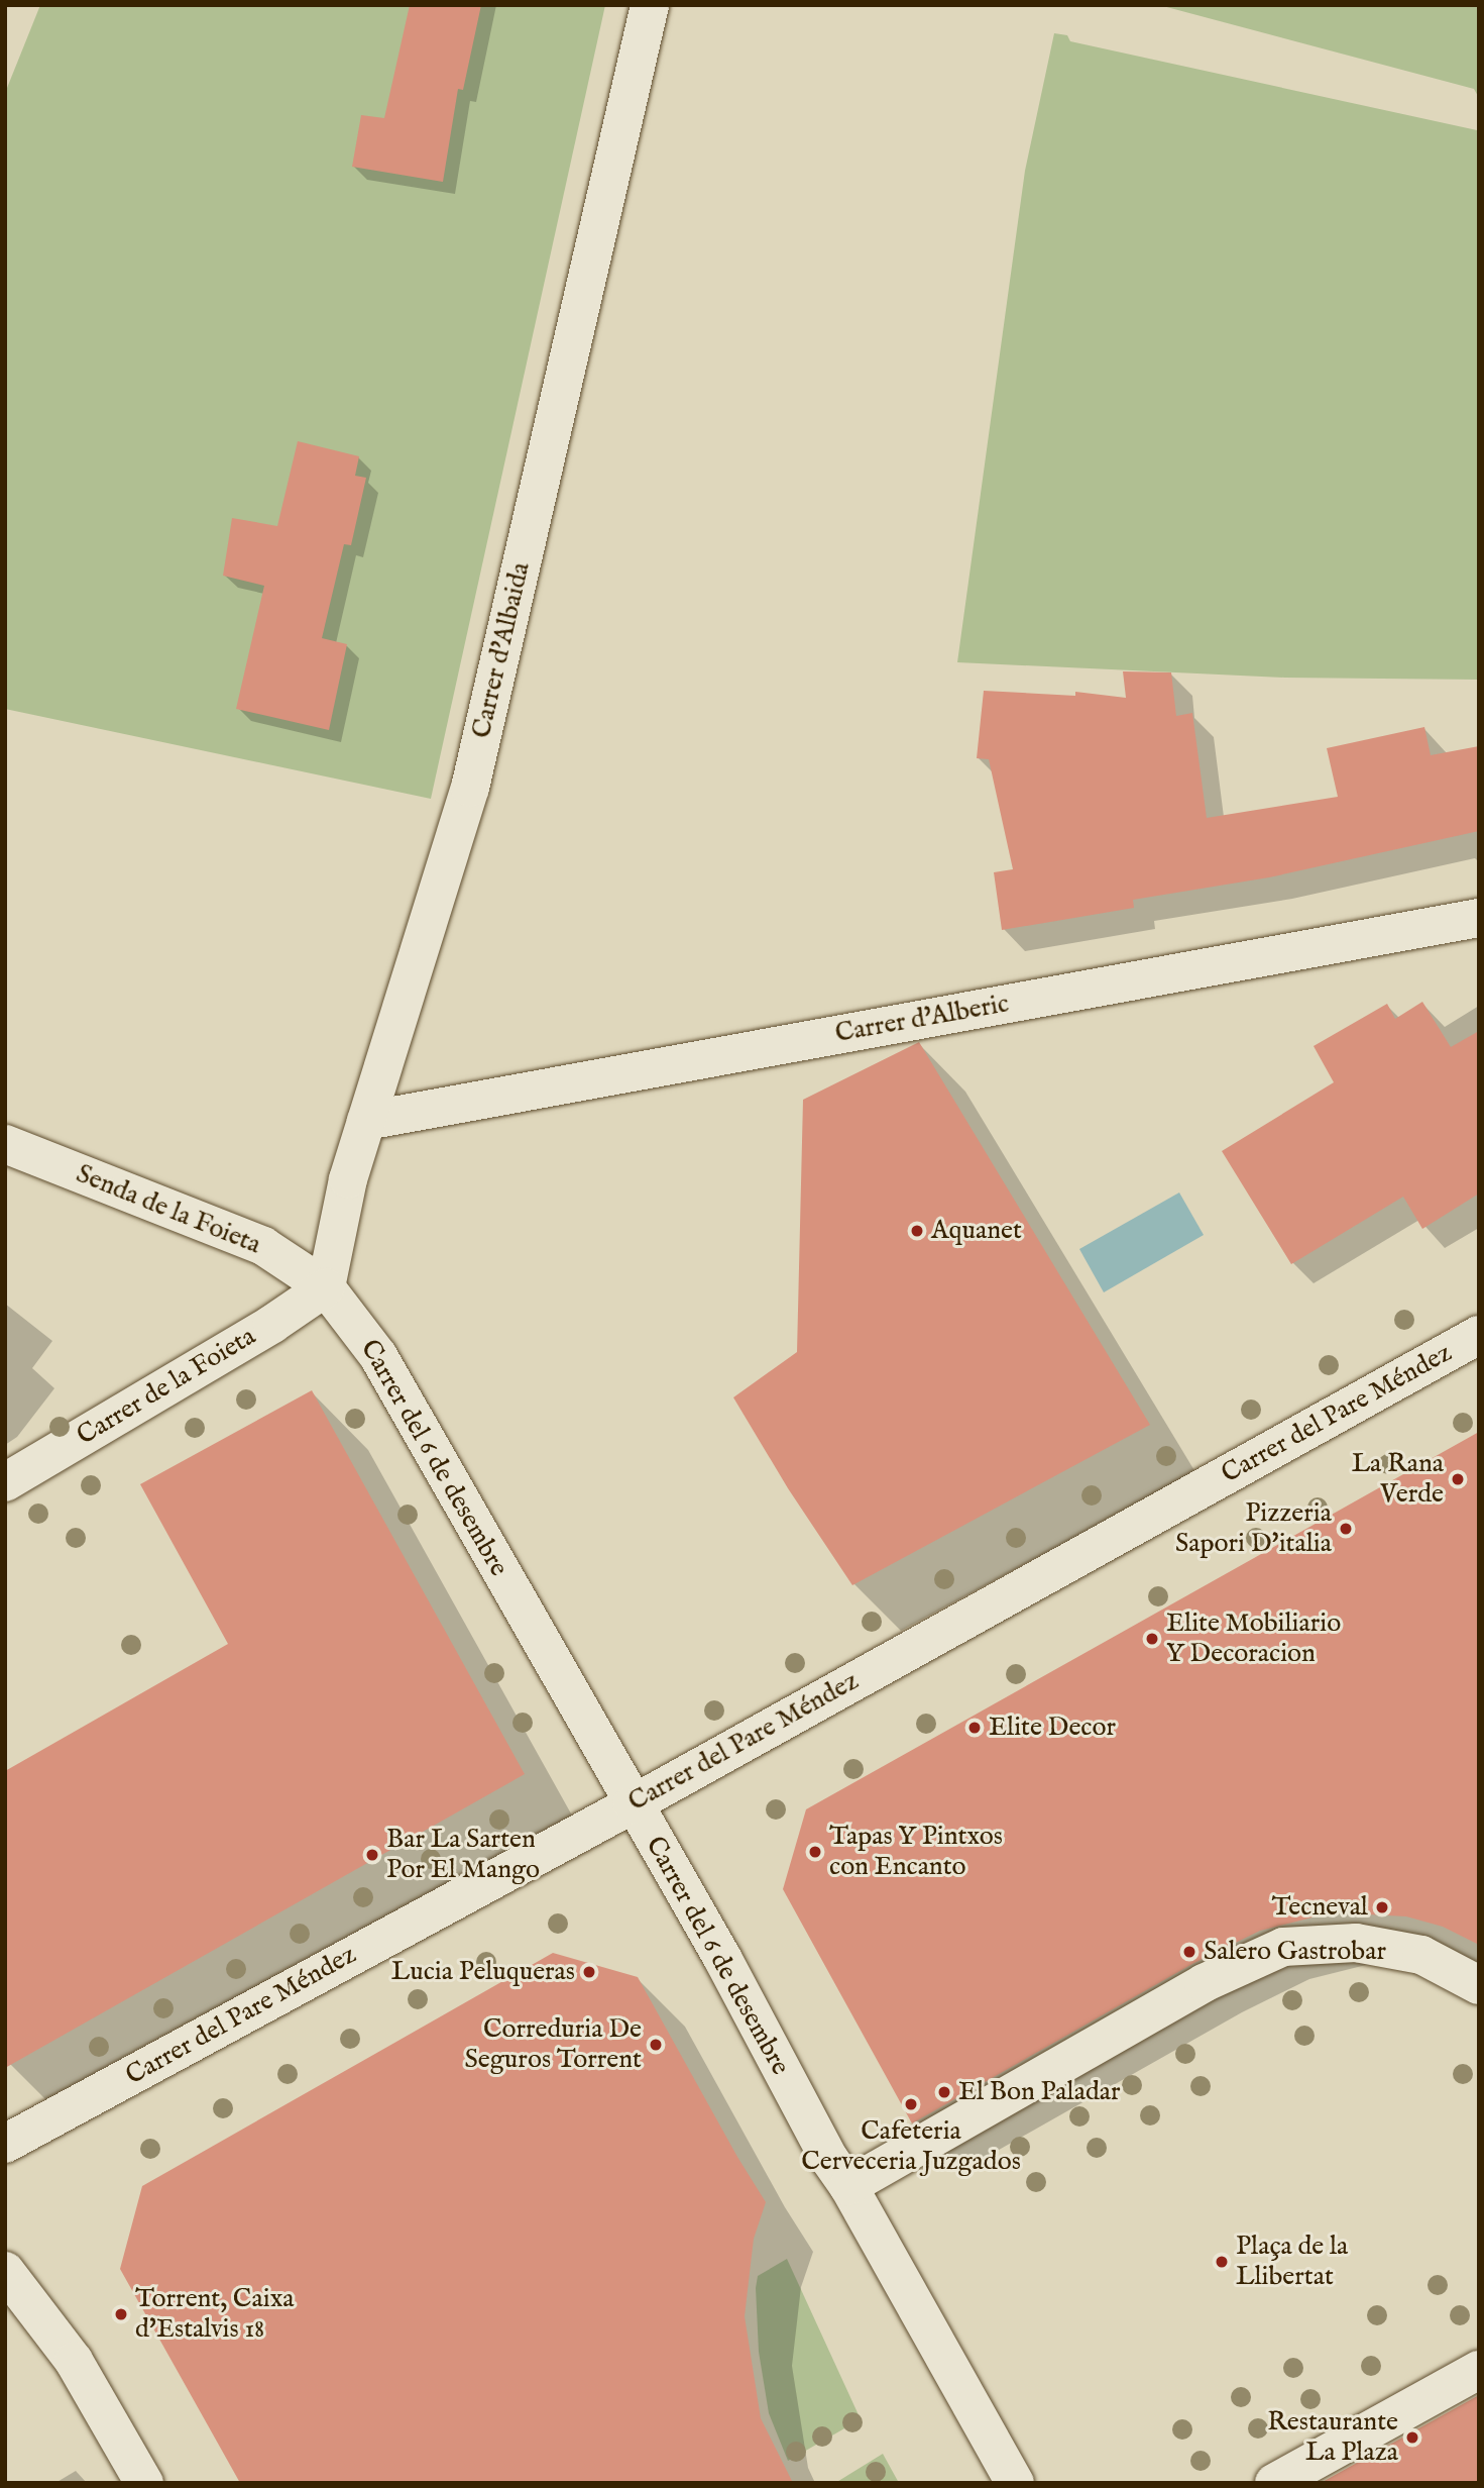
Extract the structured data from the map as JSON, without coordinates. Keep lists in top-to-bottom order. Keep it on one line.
{"streets":{"street":["Carrer d'Albaida","Carrer d'Alberic","Senda de la Foieta","Carrer de la Foieta","Carrer del Pare Méndez","Carrer del 6 de desembre"]},"crossings":[["Carrer d'Albaida","Carrer d'Alberic"],["Carrer d'Albaida","Senda de la Foieta"],["Carrer d'Albaida","Carrer de la Foieta"],["Carrer d'Albaida","Carrer del 6 de desembre"],["Senda de la Foieta","Carrer de la Foieta"],["Senda de la Foieta","Carrer del 6 de desembre"],["Carrer de la Foieta","Carrer del 6 de desembre"],["Carrer del Pare Méndez","Carrer del 6 de desembre"]],"places":["Aquanet","La Rana Verde","Pizzeria Sapori D'italia","Elite Mobiliario Y Decoracion","Elite Decor","Tapas Y Pintxos con Encanto","Bar La Sarten Por El Mango","Tecneval","Salero Gastrobar","Lucia Peluqueras","Correduria De Seguros Torrent","El Bon Paladar","Cafeteria Cerveceria Juzgados","Plaça de la Llibertat","Torrent, Caixa d'Estalvis 18","Restaurante La Plaza"]}
